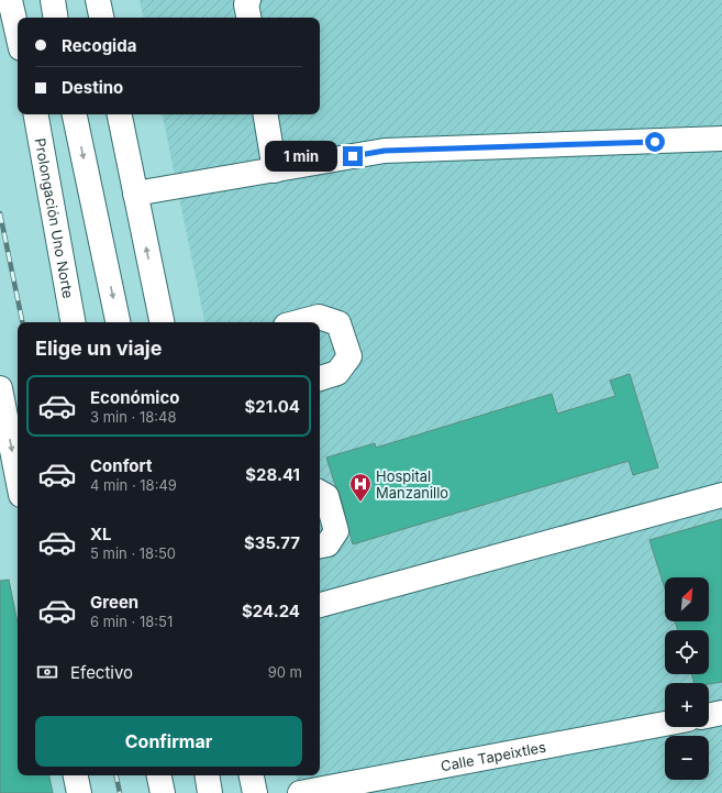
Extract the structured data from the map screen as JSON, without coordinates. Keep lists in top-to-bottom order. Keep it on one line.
{"streets":{"street":["Prolongación Uno Norte","Calle Tapeixtles"]},"places":{"hospital":["Hospital Manzanillo"]},"north":"top right","page":{"banner":["Recogida","Destino"],"bubble":"1 min","heading":"Elige un viaje","list":[{"name":"Económico","note":"3 min · 18:48","value":"$21.04"},{"name":"Confort","note":"4 min · 18:49","value":"$28.41"},{"name":"XL","note":"5 min · 18:50","value":"$35.77"},{"name":"Green","note":"6 min · 18:51","value":"$24.24"}],"map_buttons":["+","−"],"pay":["Efectivo","90 m"],"buttons":"Confirmar"}}
